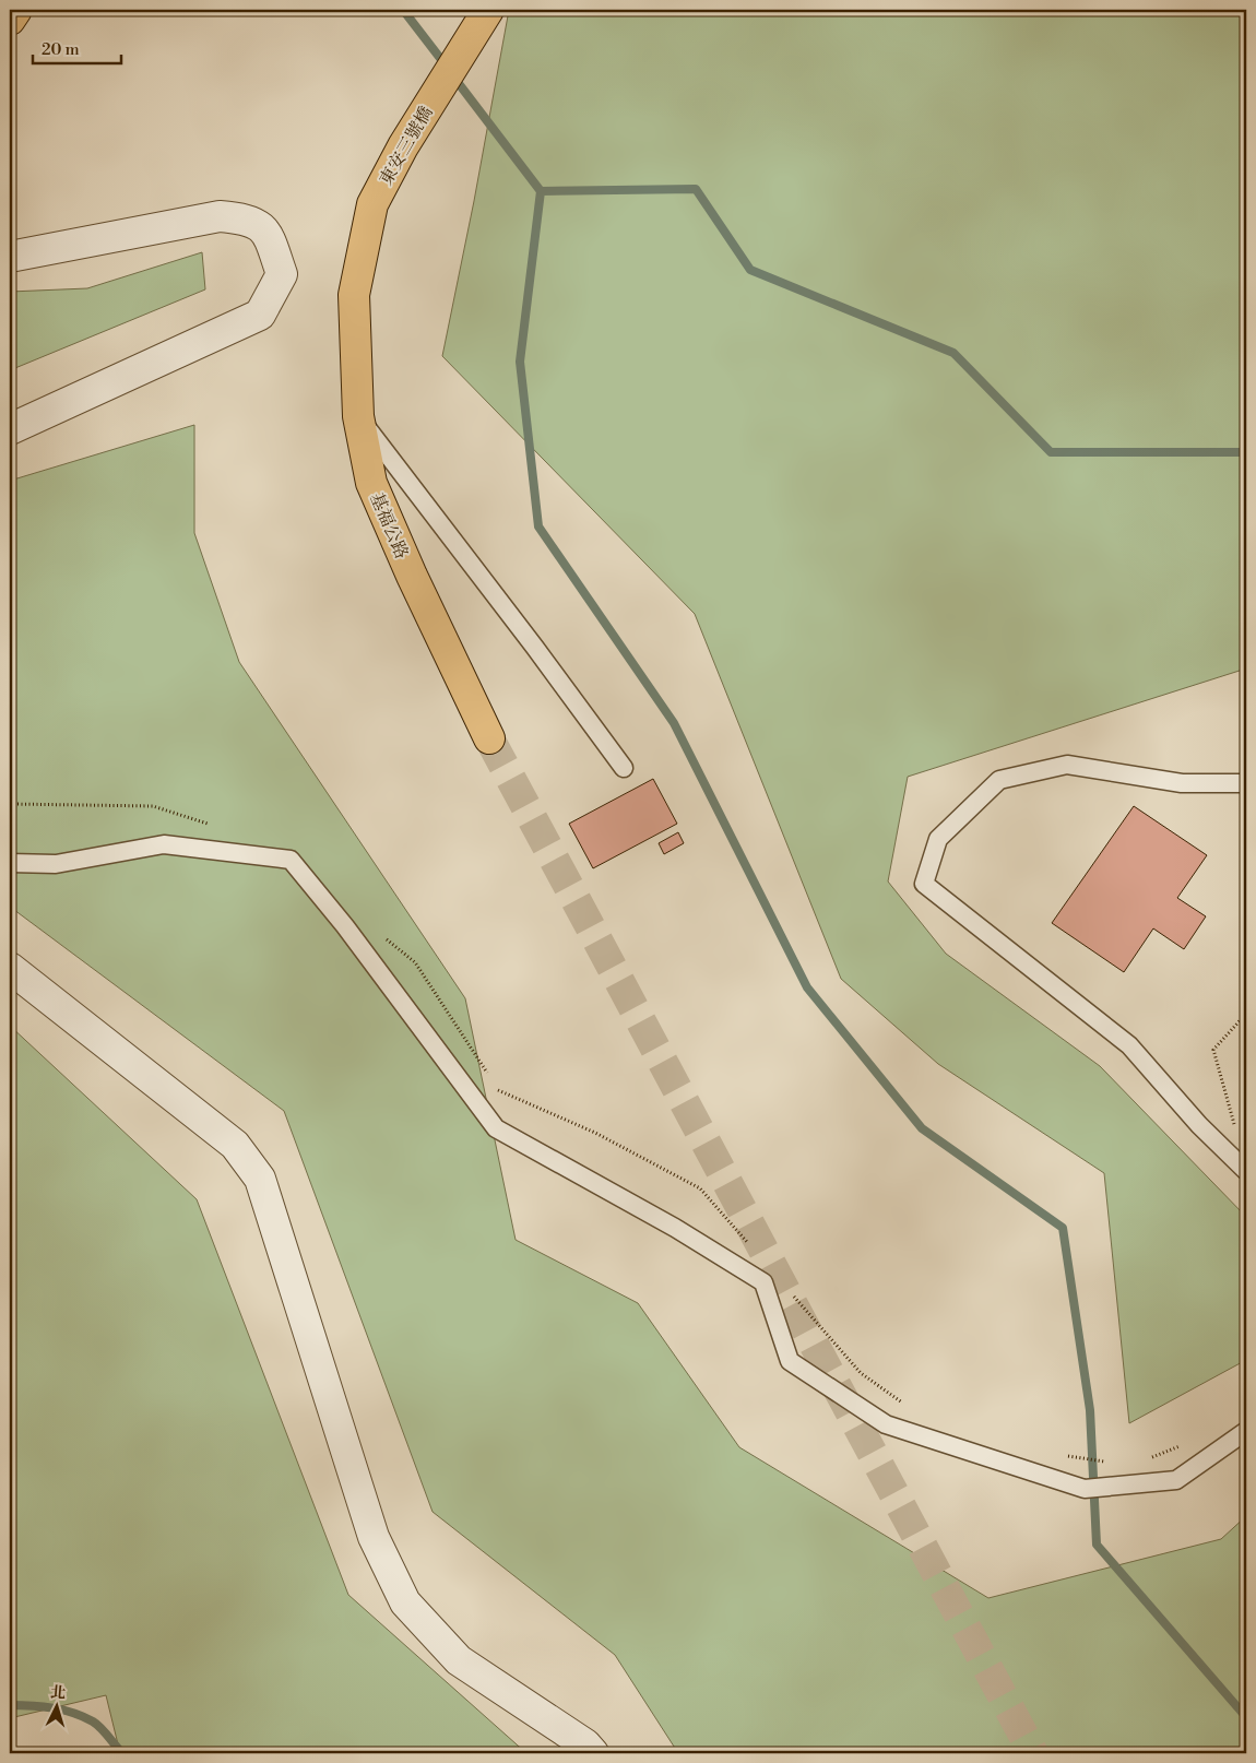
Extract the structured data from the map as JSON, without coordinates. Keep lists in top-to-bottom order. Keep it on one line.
{"streets":{"main road":["東安三號橋","基福公路"]},"crossings":[["東安三號橋","基福公路"]],"scale_bar":"20 m","north":"top"}
